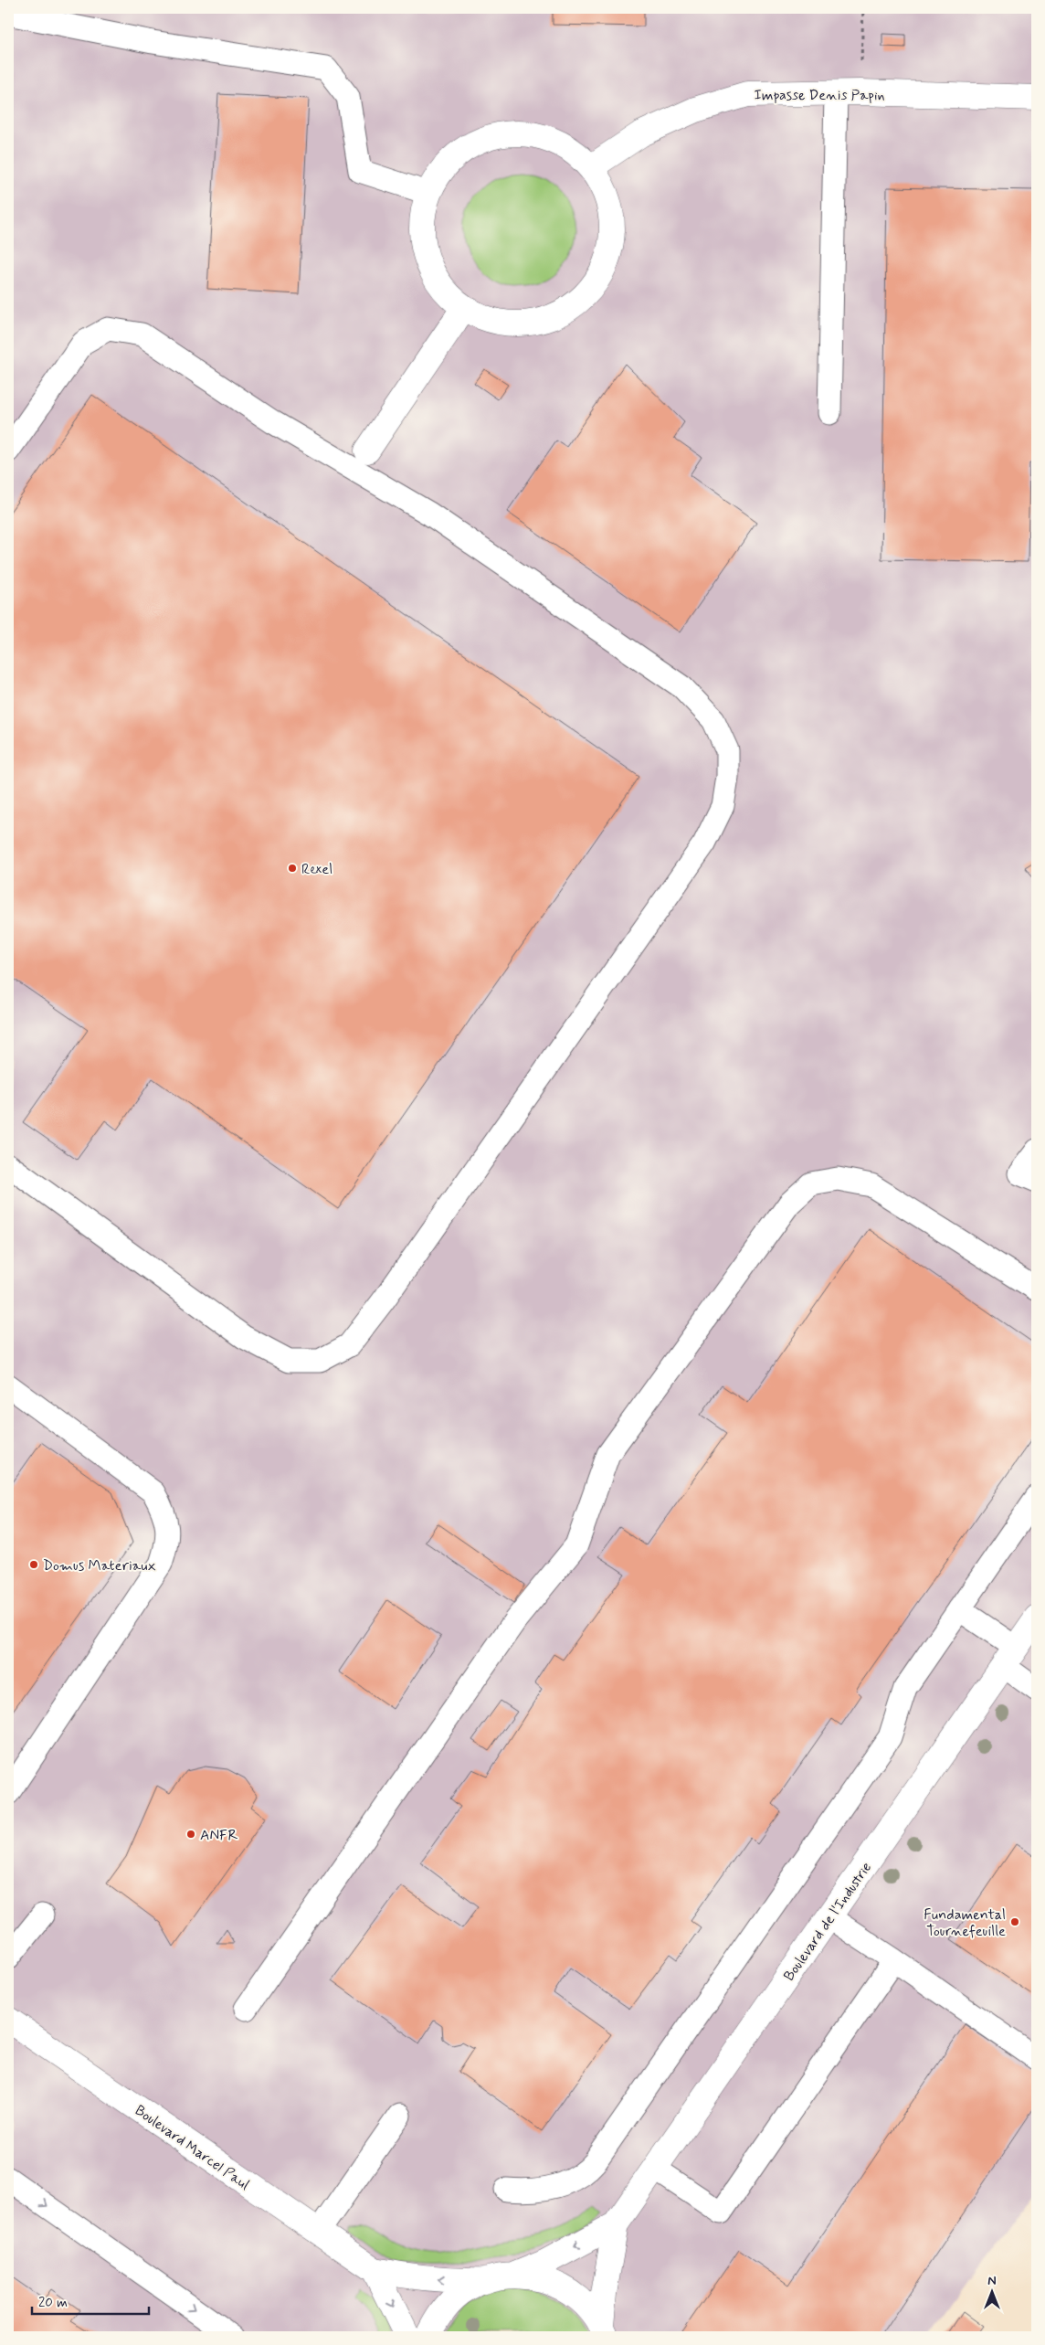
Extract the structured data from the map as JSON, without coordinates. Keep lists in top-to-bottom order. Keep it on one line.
{"streets":{"street":["Impasse Denis Papin","Boulevard de l'Industrie","Boulevard Marcel Paul"]},"places":["Rexel","Domus Materiaux","ANFR","Fundamental Tournefeuille"],"scale_bar":"20 m","north":"top"}
